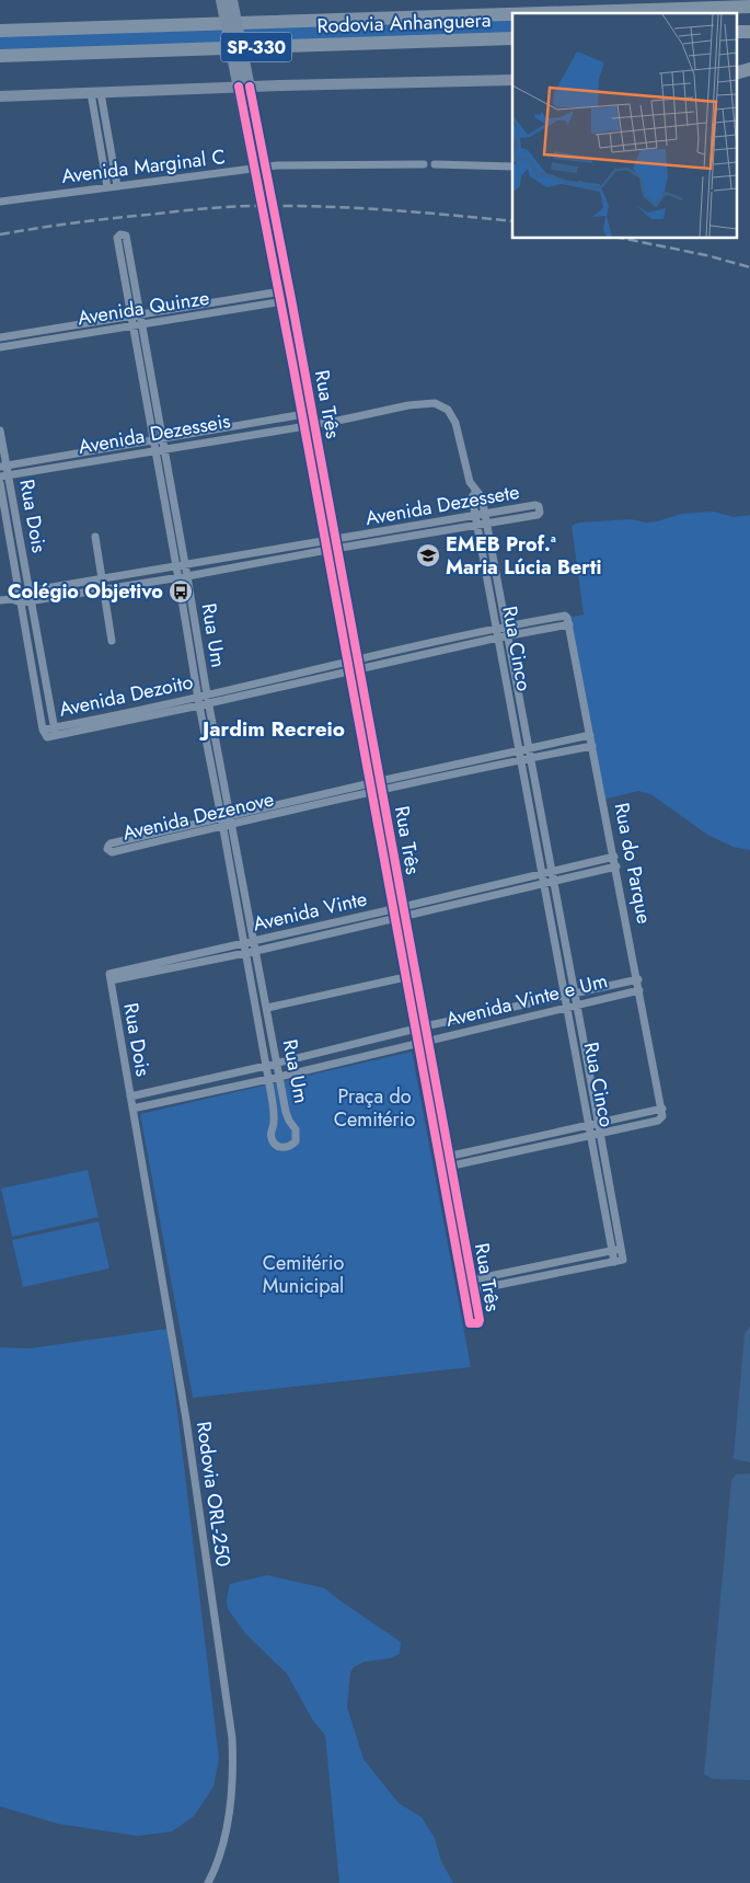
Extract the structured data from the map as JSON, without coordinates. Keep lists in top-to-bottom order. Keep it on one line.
{"streets":{"highway":["Rodovia Anhanguera","SP-330"],"street":["Avenida Marginal C","Avenida Quinze","Rua Três","Avenida Dezesseis","Avenida Dezessete","Rua Dois","Rua Um","Rua Cinco","Avenida Dezoito","Avenida Dezenove","Rua do Parque","Avenida Vinte","Avenida Vinte e Um","Rodovia ORL-250"]},"crossings":[["Avenida Marginal C","Rua Três"],["Avenida Quinze","Rua Três"],["Avenida Quinze","Rua Um"],["Rua Três","Avenida Dezesseis"],["Rua Três","Avenida Dezessete"],["Rua Três","Rua Cinco"],["Rua Três","Avenida Dezoito"],["Rua Três","Avenida Dezenove"],["Rua Três","Avenida Vinte"],["Rua Três","Avenida Vinte e Um"],["Avenida Dezesseis","Rua Dois"],["Avenida Dezesseis","Rua Um"],["Avenida Dezessete","Rua Dois"],["Avenida Dezessete","Rua Um"],["Avenida Dezessete","Rua Cinco"],["Rua Dois","Avenida Dezoito"],["Rua Dois","Avenida Vinte"],["Rua Dois","Avenida Vinte e Um"],["Rua Dois","Rodovia ORL-250"],["Rua Um","Avenida Dezoito"],["Rua Um","Avenida Dezenove"],["Rua Um","Avenida Vinte"],["Rua Um","Avenida Vinte e Um"],["Rua Cinco","Avenida Dezoito"],["Rua Cinco","Avenida Dezenove"],["Rua Cinco","Avenida Vinte"],["Rua Cinco","Avenida Vinte e Um"],["Avenida Dezoito","Rua do Parque"],["Avenida Dezenove","Rua do Parque"],["Rua do Parque","Avenida Vinte"],["Rua do Parque","Avenida Vinte e Um"],["Avenida Vinte e Um","Rodovia ORL-250"]],"districts":["Jardim Recreio"],"parks":["Praça do Cemitério","Cemitério Municipal"],"places":{"school or university":["EMEB Prof.ª Maria Lúcia Berti"],"bus stop":["Colégio Objetivo"]}}
